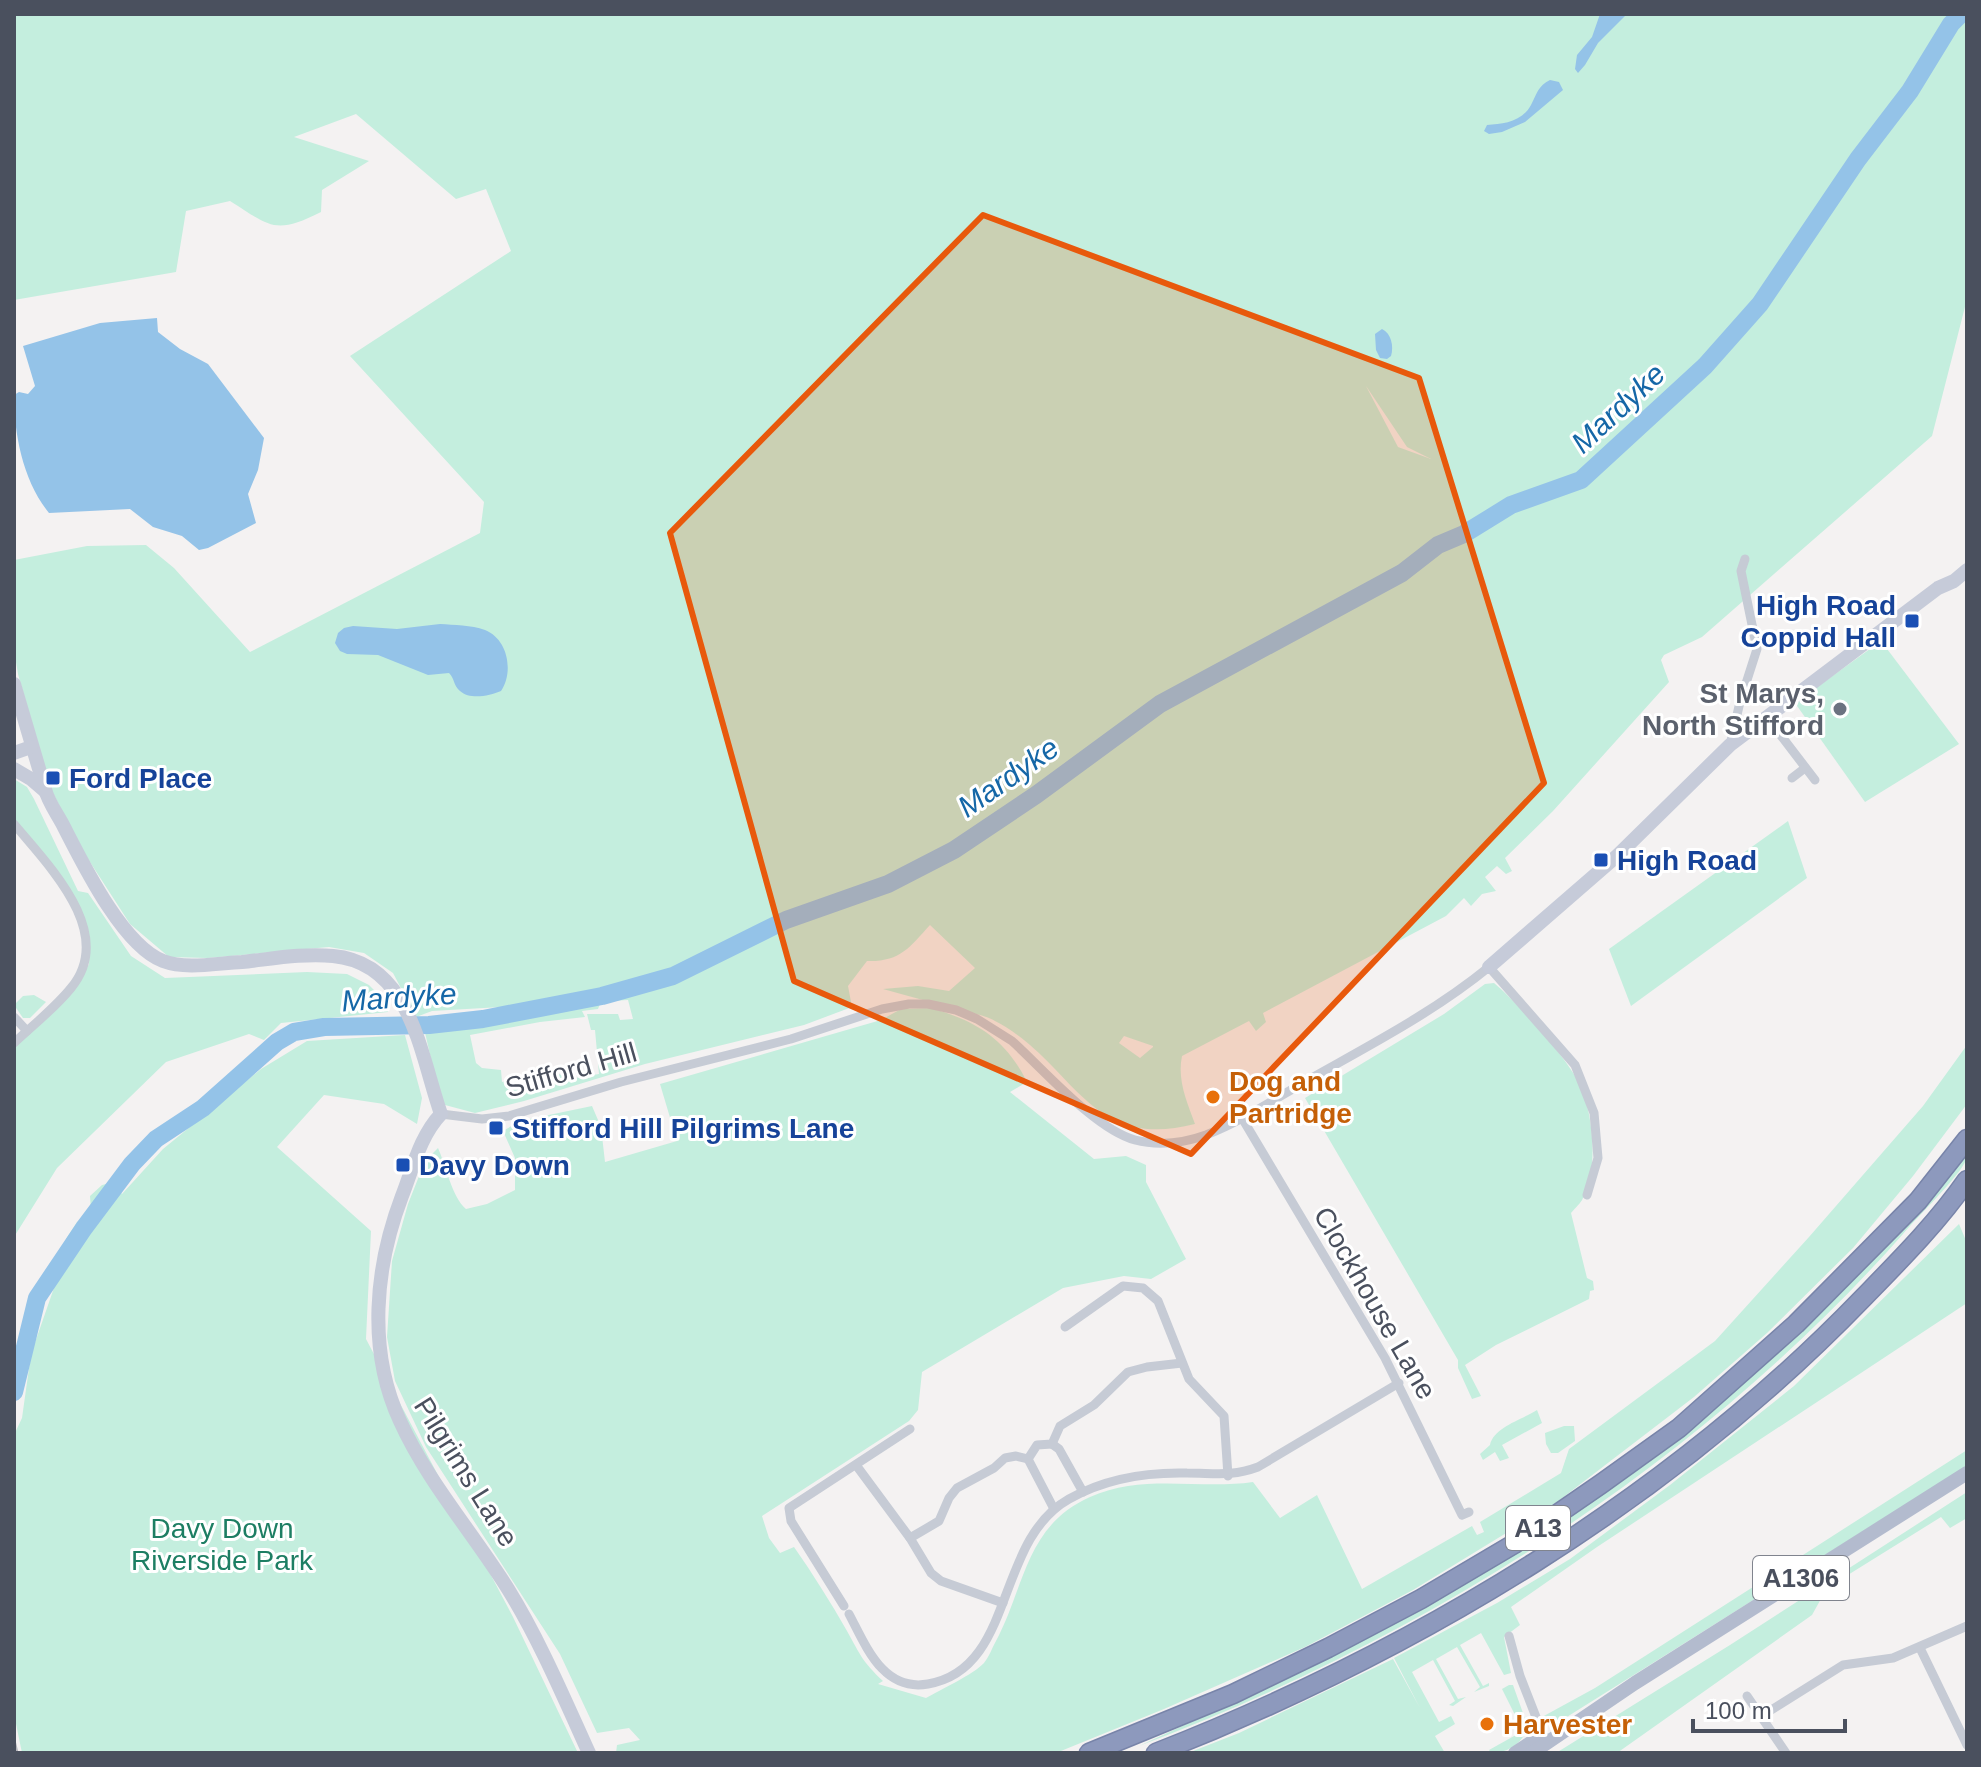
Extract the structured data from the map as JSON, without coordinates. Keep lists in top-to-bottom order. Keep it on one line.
{"streets":{"highway":["A13"],"main road":["Pilgrims Lane","A1306"],"street":["Stifford Hill","Clockhouse Lane"]},"crossings":[["Stifford Hill","Clockhouse Lane"],["Stifford Hill","Pilgrims Lane"]],"water":["Mardyke"],"parks":["Davy Down Riverside Park"],"places":{"transit":["High Road Coppid Hall","Ford Place","High Road","Stifford Hill Pilgrims Lane","Davy Down"],"other":["St Marys, North Stifford","Dog and Partridge","Harvester"]},"scale_bar":"100 m"}
